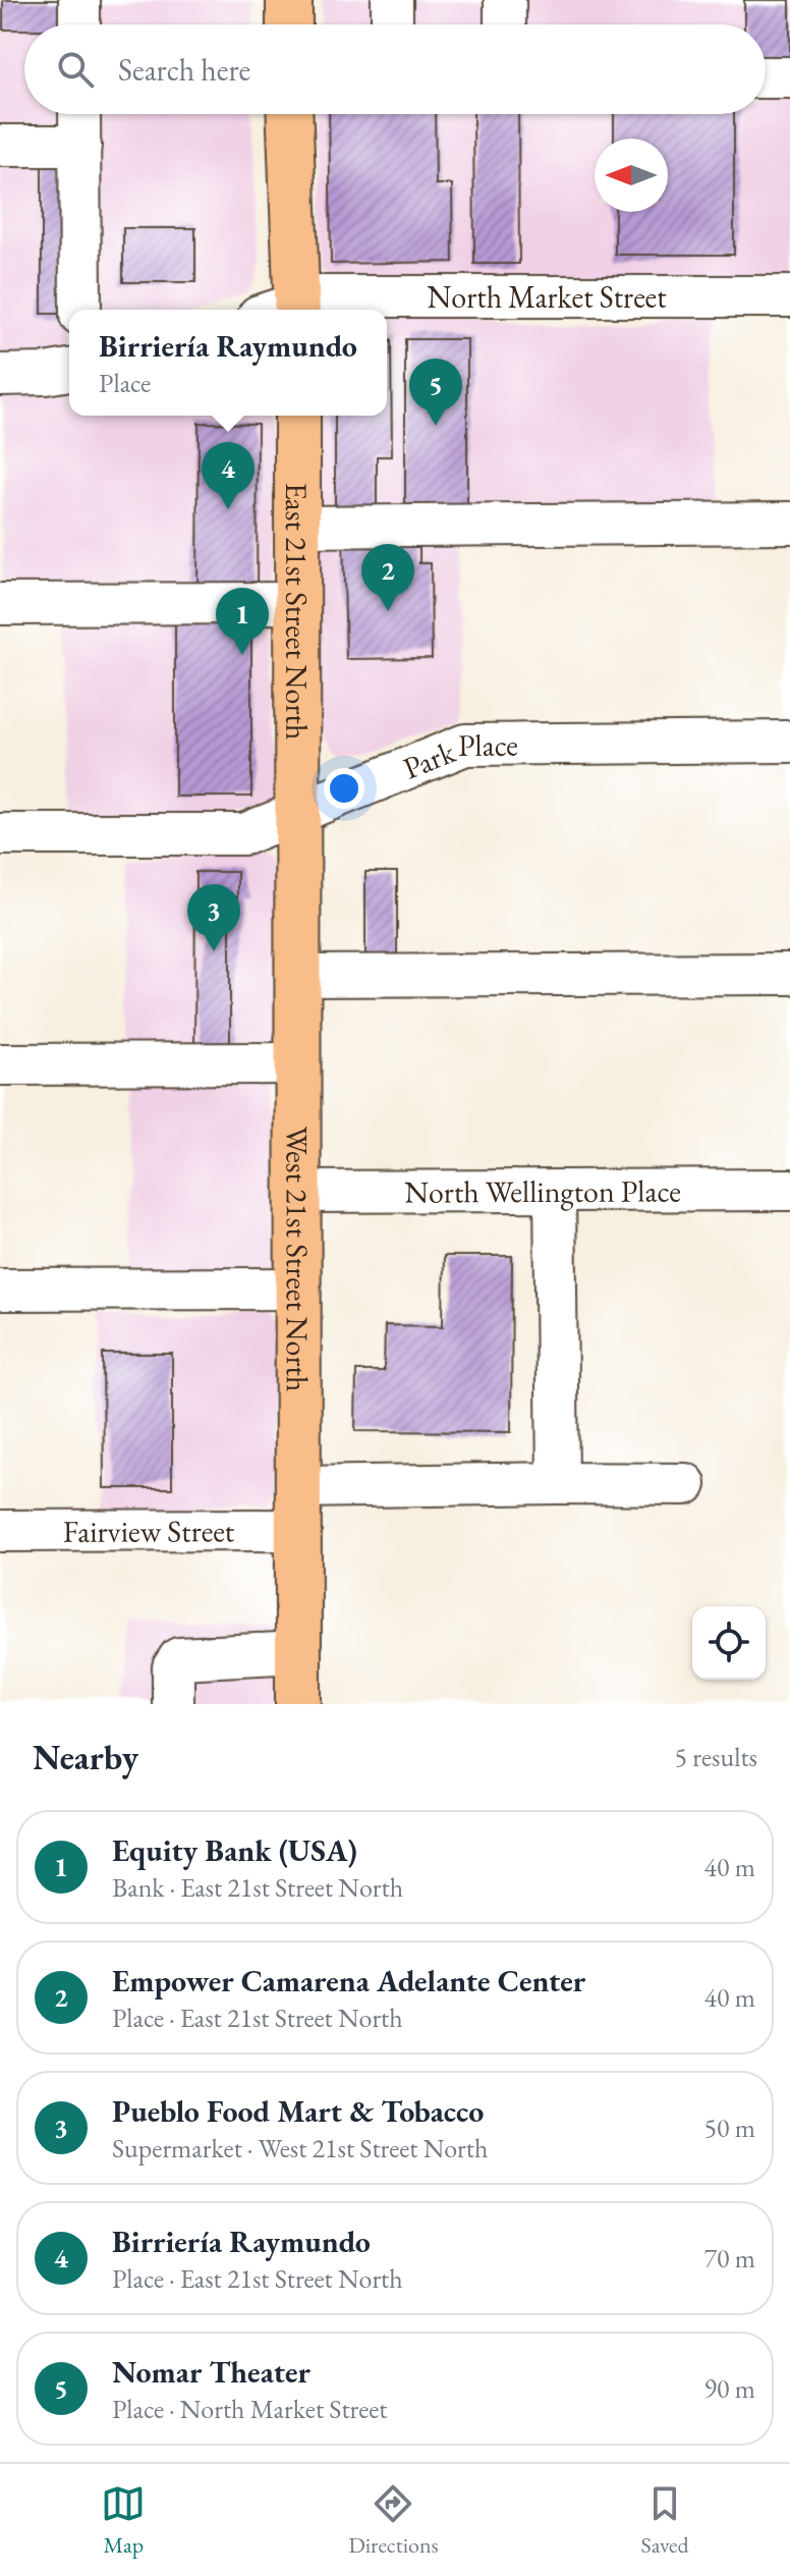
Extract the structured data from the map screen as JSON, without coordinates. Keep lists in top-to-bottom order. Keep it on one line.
{"streets":{"main road":["East 21st Street North","West 21st Street North"],"street":["North Market Street","Park Place","North Wellington Place","Fairview Street"]},"crossings":[["East 21st Street North","Park Place"],["East 21st Street North","West 21st Street North"],["Park Place","West 21st Street North"],["North Wellington Place","West 21st Street North"],["West 21st Street North","Fairview Street"]],"north":"left","page":{"search":"Search here","popup":["Birriería Raymundo","Place"],"pins":["5","4","2","1","3"],"heading":["Nearby","5 results"],"list":[{"mark":"1","name":"Equity Bank (USA)","note":"Bank · East 21st Street North","value":"40 m"},{"mark":"2","name":"Empower Camarena Adelante Center","note":"Place · East 21st Street North","value":"40 m"},{"mark":"3","name":"Pueblo Food Mart & Tobacco","note":"Supermarket · West 21st Street North","value":"50 m"},{"mark":"4","name":"Birriería Raymundo","note":"Place · East 21st Street North","value":"70 m"},{"mark":"5","name":"Nomar Theater","note":"Place · North Market Street","value":"90 m"}],"nav":["Map","Directions","Saved"]}}
